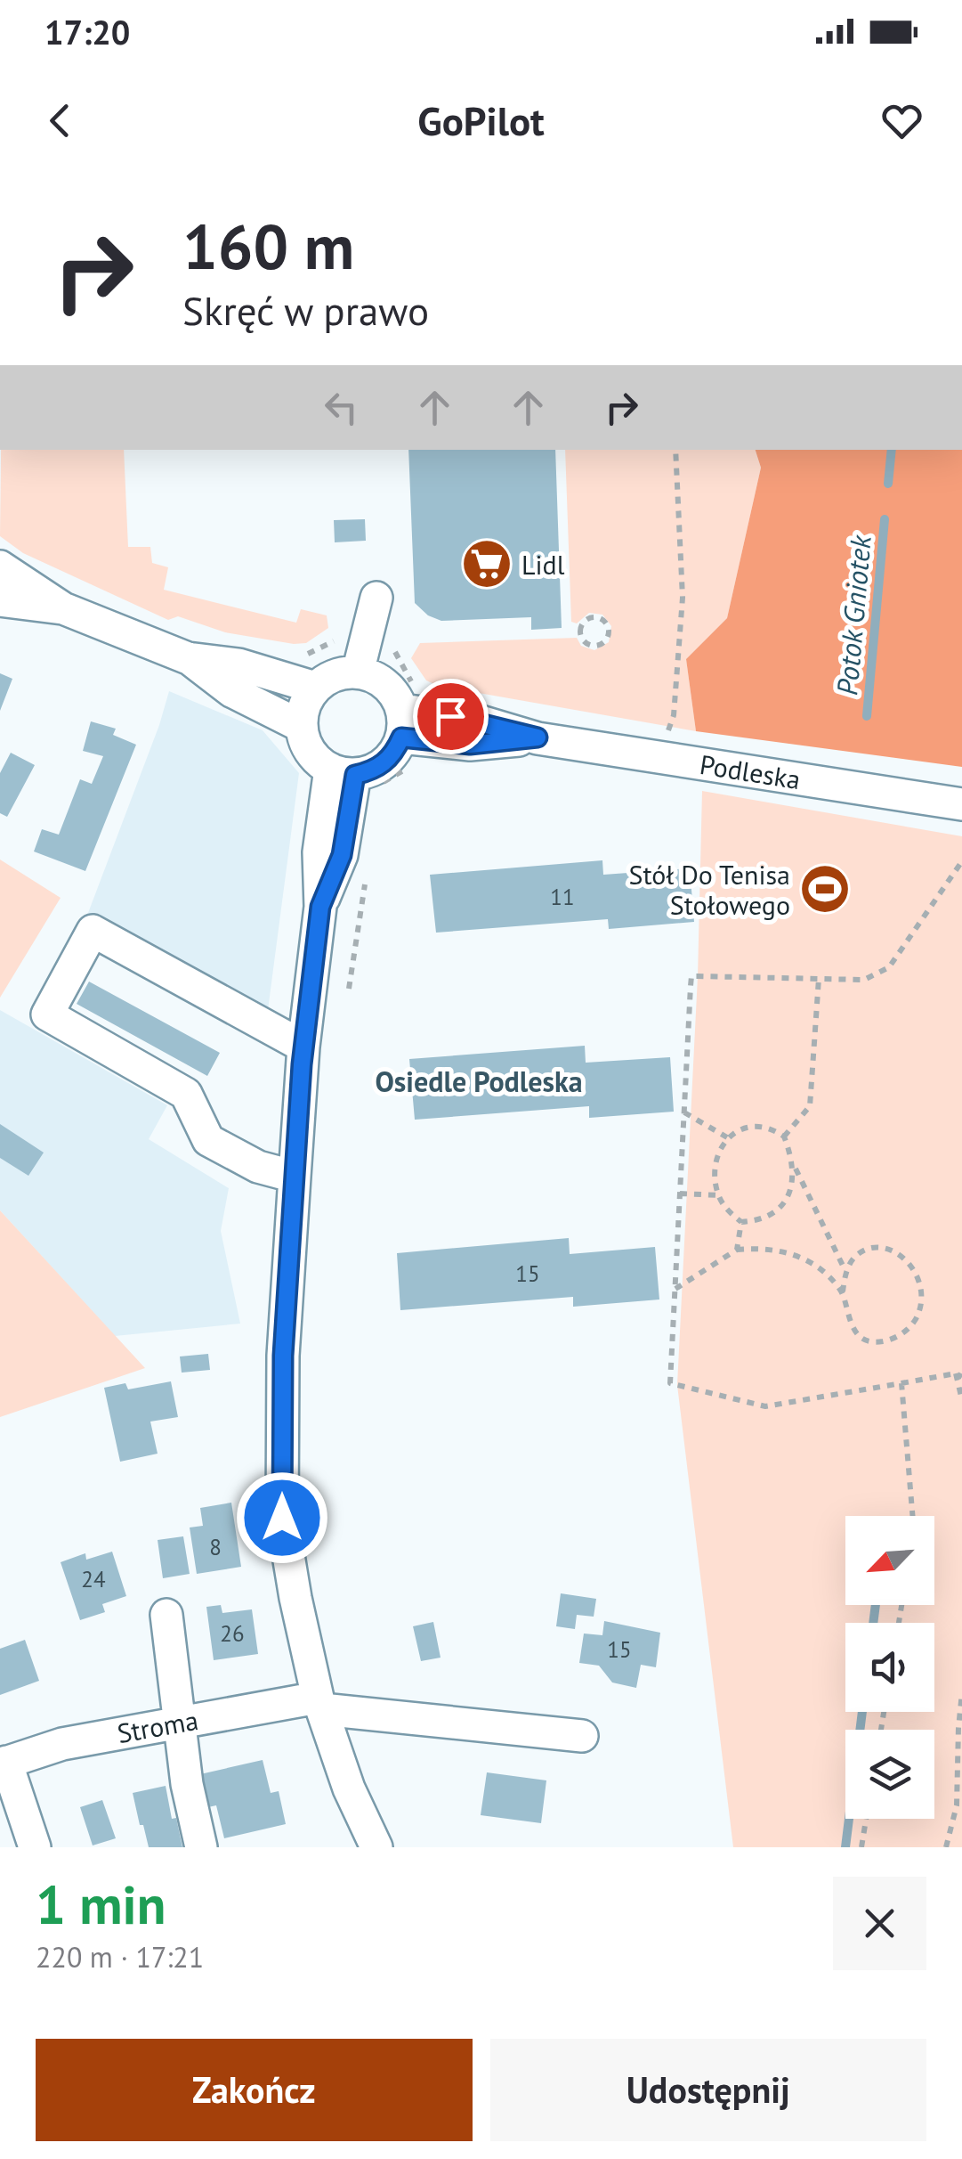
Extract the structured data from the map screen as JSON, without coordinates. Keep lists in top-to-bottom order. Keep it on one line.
{"streets":{"street":["Podleska","Stroma"]},"districts":["Osiedle Podleska"],"water":["Potok Gniotek"],"places":{"supermarket":["Lidl"],"sports":["Stół Do Tenisa Stołowego"]},"house_numbers":["11","15","8","24","26","15"],"north":"bottom left","page":{"status":"17:20","header":"GoPilot","turn":["160 m","Skręć w prawo"],"heading":["1 min","220 m · 17:21"],"buttons":["Zakończ","Udostępnij"]}}
